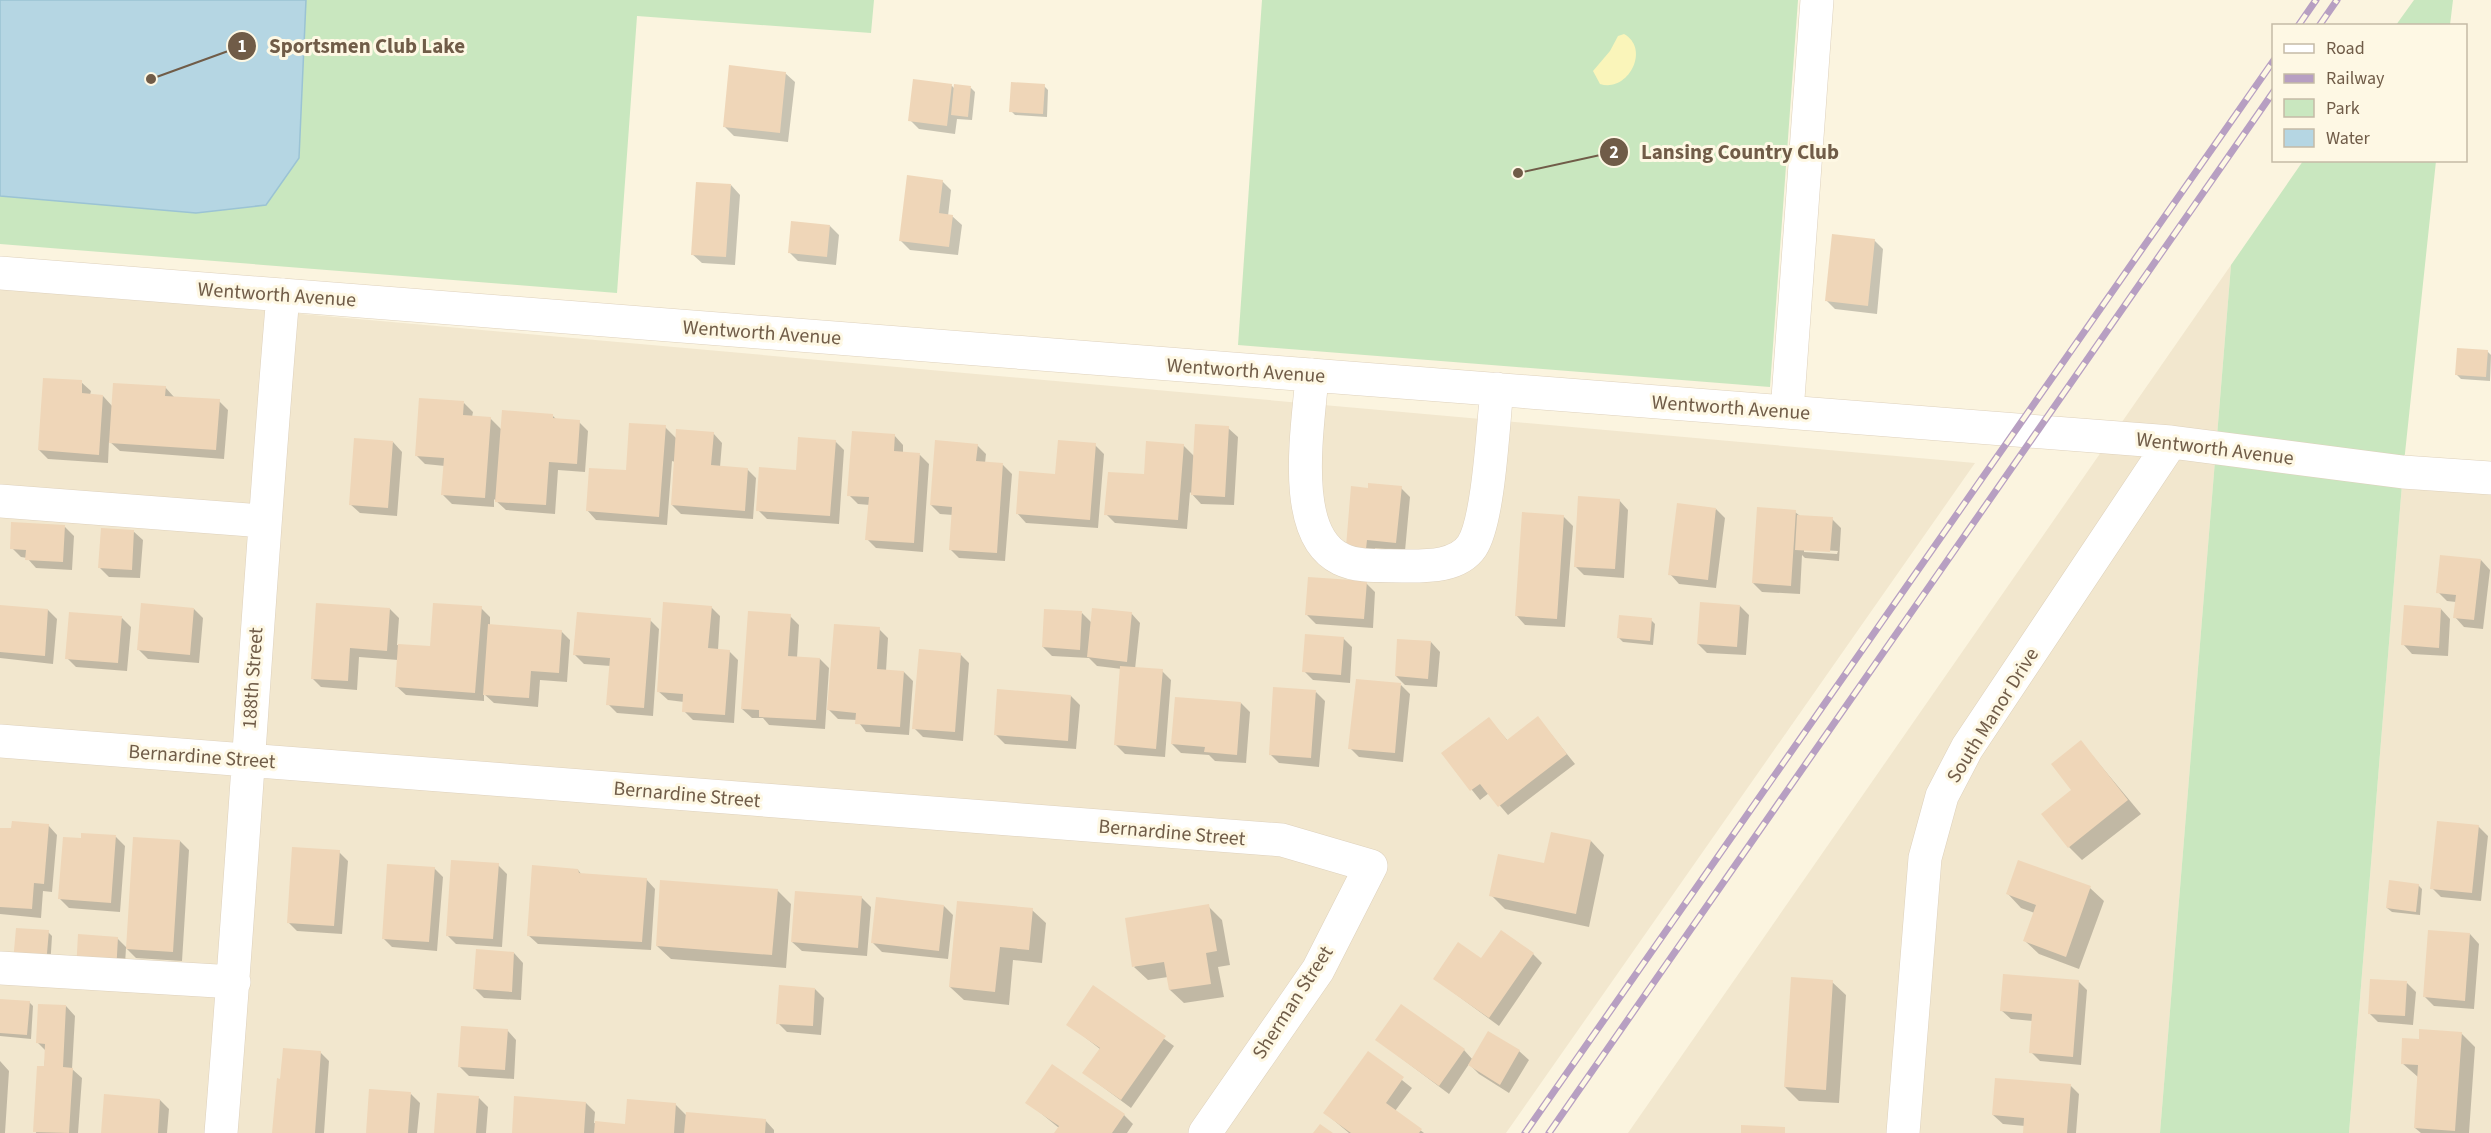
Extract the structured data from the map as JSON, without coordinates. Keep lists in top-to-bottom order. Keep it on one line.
{"streets":{"street":["Wentworth Avenue","188th Street","South Manor Drive","Bernardine Street","Sherman Street"]},"crossings":[["Wentworth Avenue","188th Street"],["Wentworth Avenue","South Manor Drive"],["188th Street","Bernardine Street"],["Bernardine Street","Sherman Street"]],"places":["Sportsmen Club Lake","Lansing Country Club"],"legend":["Road","Railway","Park","Water"]}
